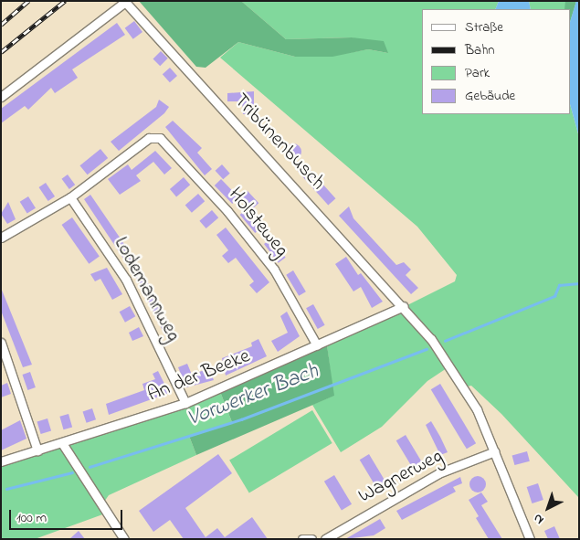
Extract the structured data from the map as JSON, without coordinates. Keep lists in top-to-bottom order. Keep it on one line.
{"streets":{"street":["Tribünenbusch","Holsteweg","Lodemannweg","An der Beeke","Wagnerweg"]},"crossings":[["Tribünenbusch","An der Beeke"],["Tribünenbusch","Wagnerweg"],["Holsteweg","Lodemannweg"],["Holsteweg","An der Beeke"],["Lodemannweg","An der Beeke"]],"water":["Vorwerker Bach"],"legend":["Straße","Bahn","Park","Gebäude"],"scale_bar":"100 m","north":"bottom left"}
